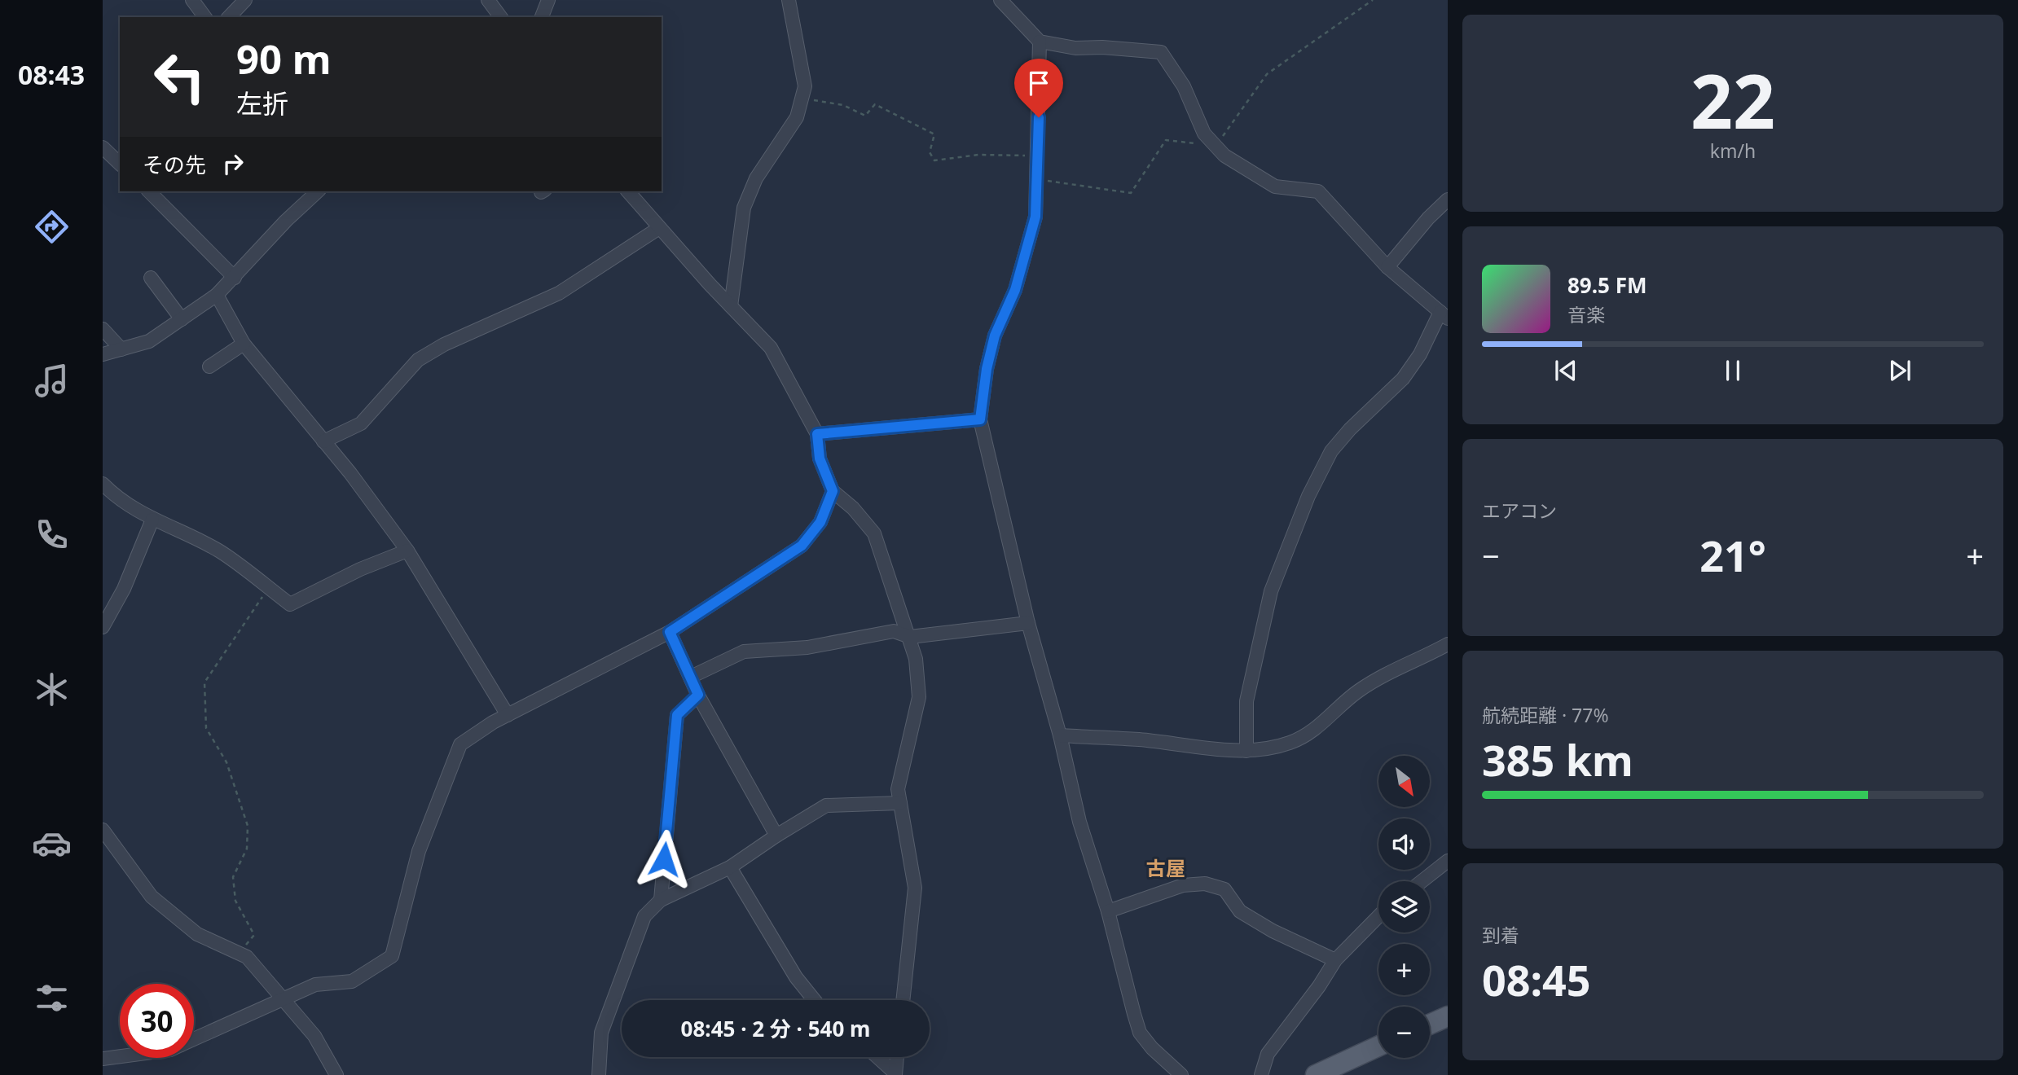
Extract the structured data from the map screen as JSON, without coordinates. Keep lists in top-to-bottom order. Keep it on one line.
{"districts":["古屋"],"north":"bottom right","page":{"tabs":"08:43","tile":[["22","km/h"],"エアコン",["航続距離 · 77%","385 km"],["到着","08:45"]],"turn":["90 m","左折"],"then":"その先","song":["89.5 FM","音楽"],"heat":["−","21°","+"],"map_buttons":["+","−"],"limit":"30","trip":"08:45 · 2 分 · 540 m"}}
